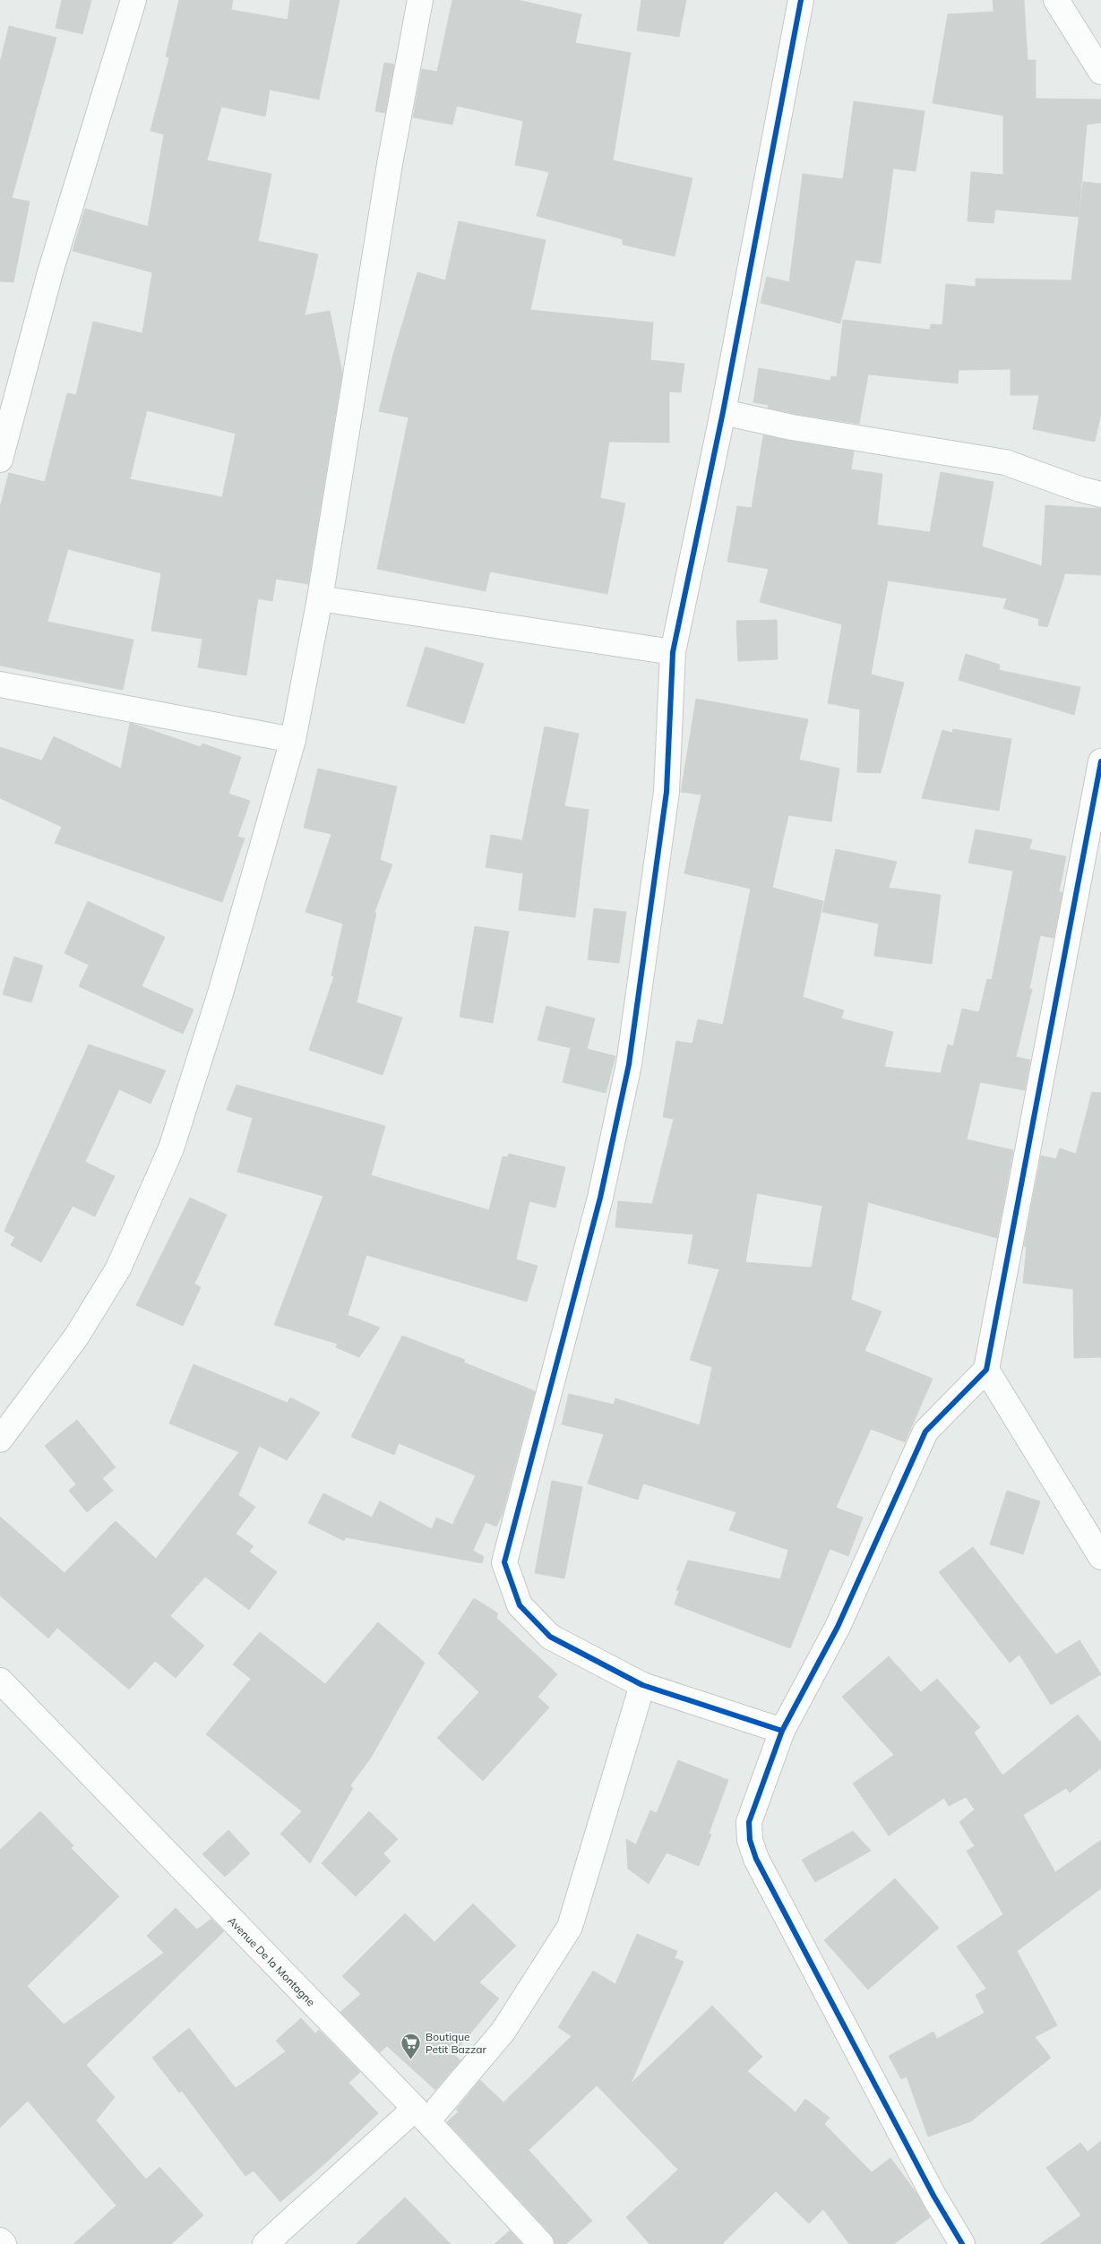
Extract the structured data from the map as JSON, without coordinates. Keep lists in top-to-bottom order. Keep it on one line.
{"streets":{"street":["Avenue De la Montagne"]},"places":{"supermarket":["Boutique Petit Bazzar"]}}
